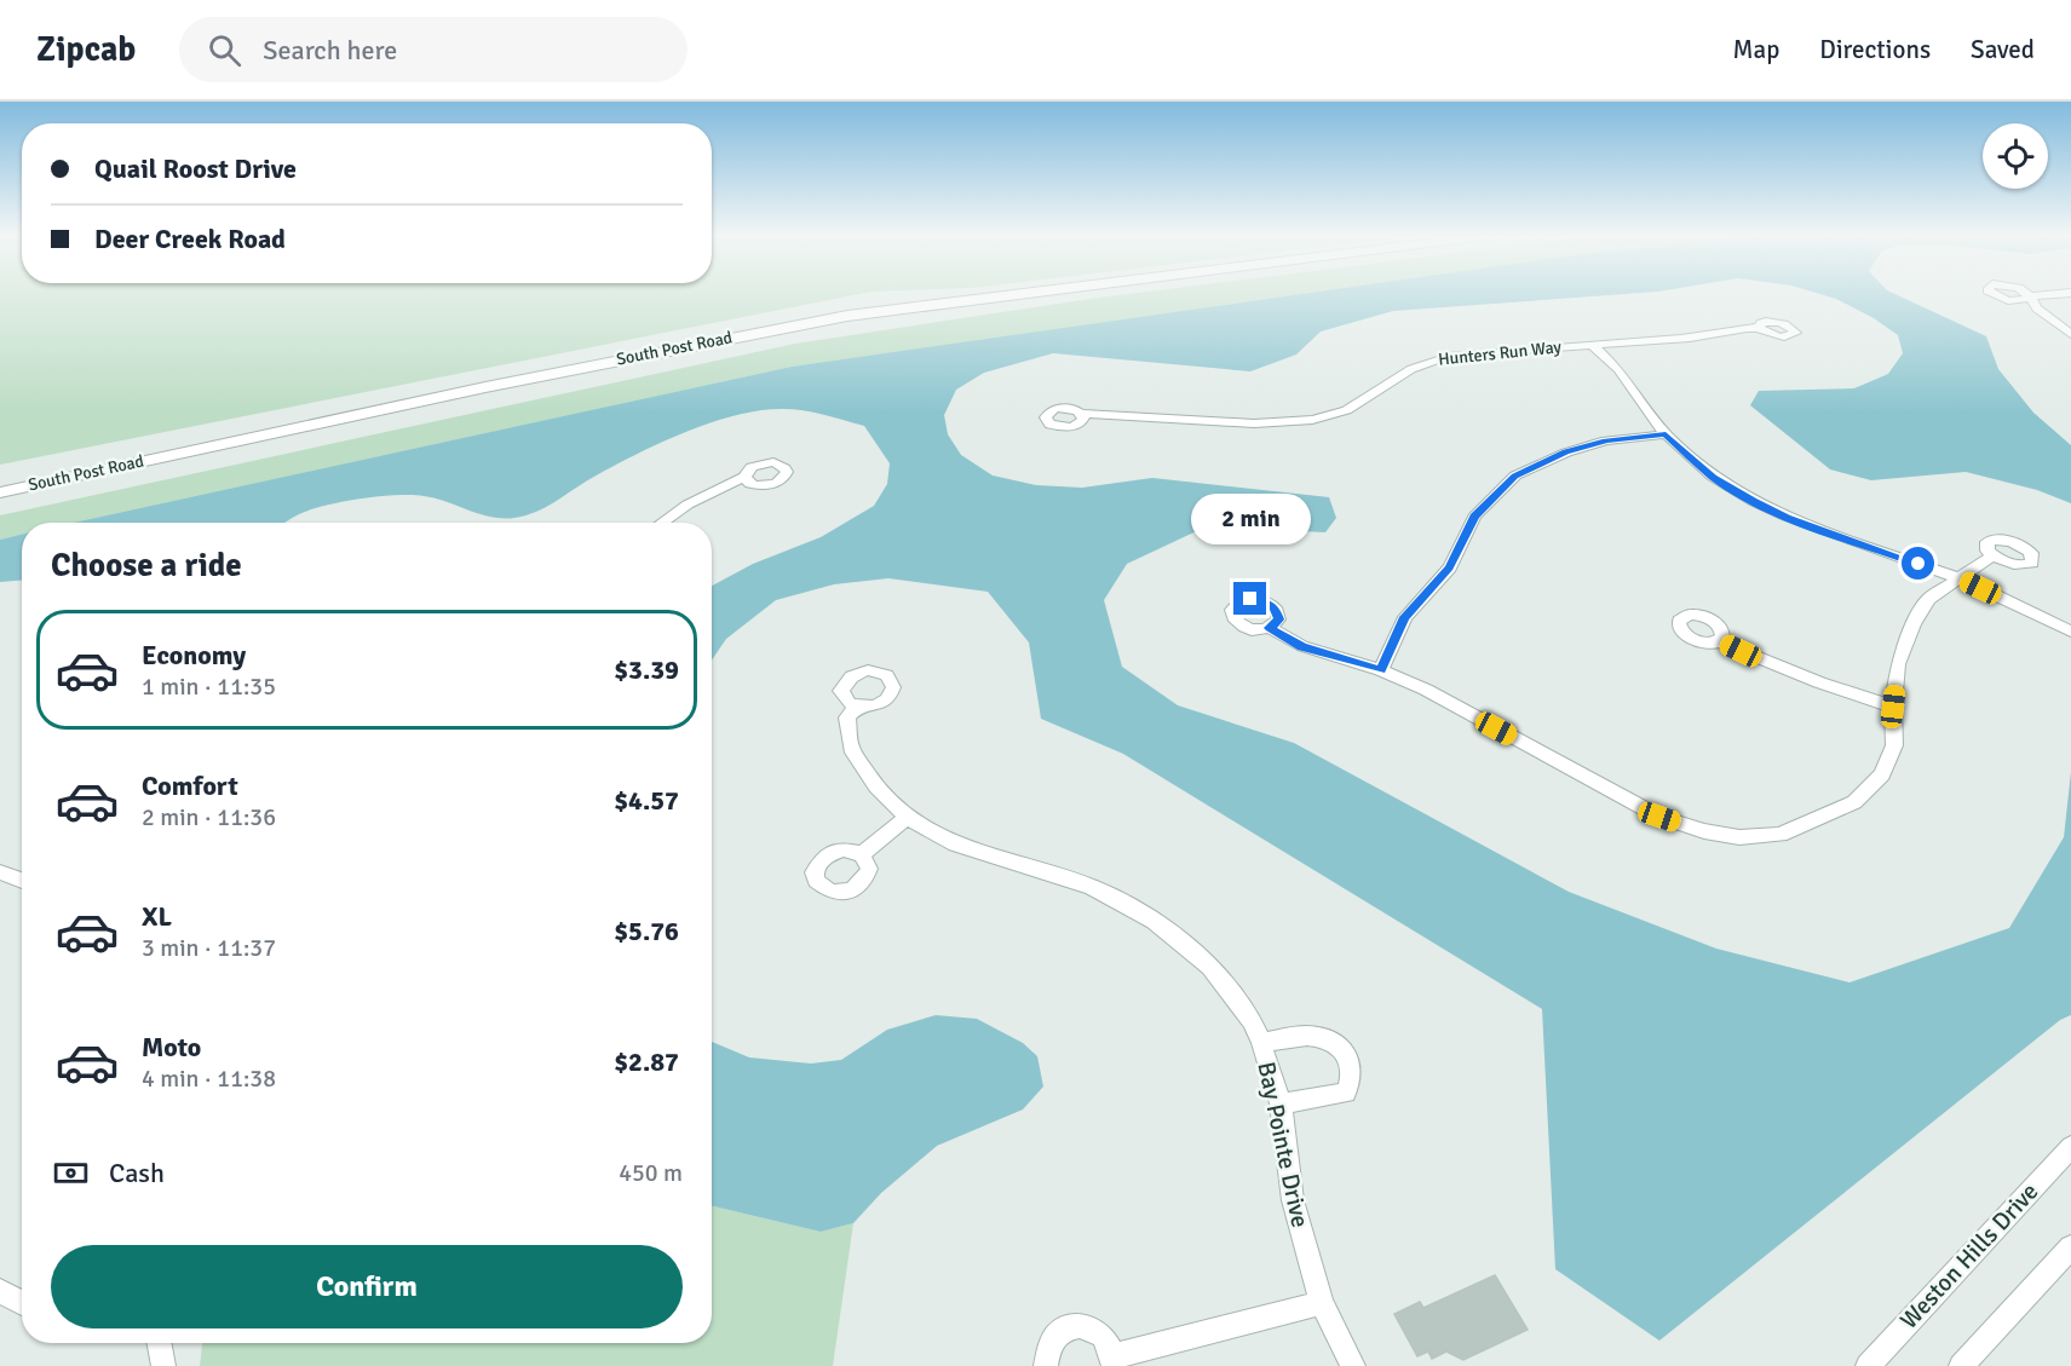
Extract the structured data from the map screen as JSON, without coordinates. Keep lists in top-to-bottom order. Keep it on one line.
{"streets":{"street":["South Post Road","Hunters Run Way","Bay Pointe Drive","Weston Hills Drive"]},"page":{"header":"Zipcab","search":"Search here","nav":["Map","Directions","Saved"],"banner":["Quail Roost Drive","Deer Creek Road"],"bubble":"2 min","heading":"Choose a ride","list":[{"name":"Economy","note":"1 min · 11:35","value":"$3.39"},{"name":"Comfort","note":"2 min · 11:36","value":"$4.57"},{"name":"XL","note":"3 min · 11:37","value":"$5.76"},{"name":"Moto","note":"4 min · 11:38","value":"$2.87"}],"pay":["Cash","450 m"],"buttons":"Confirm"}}
